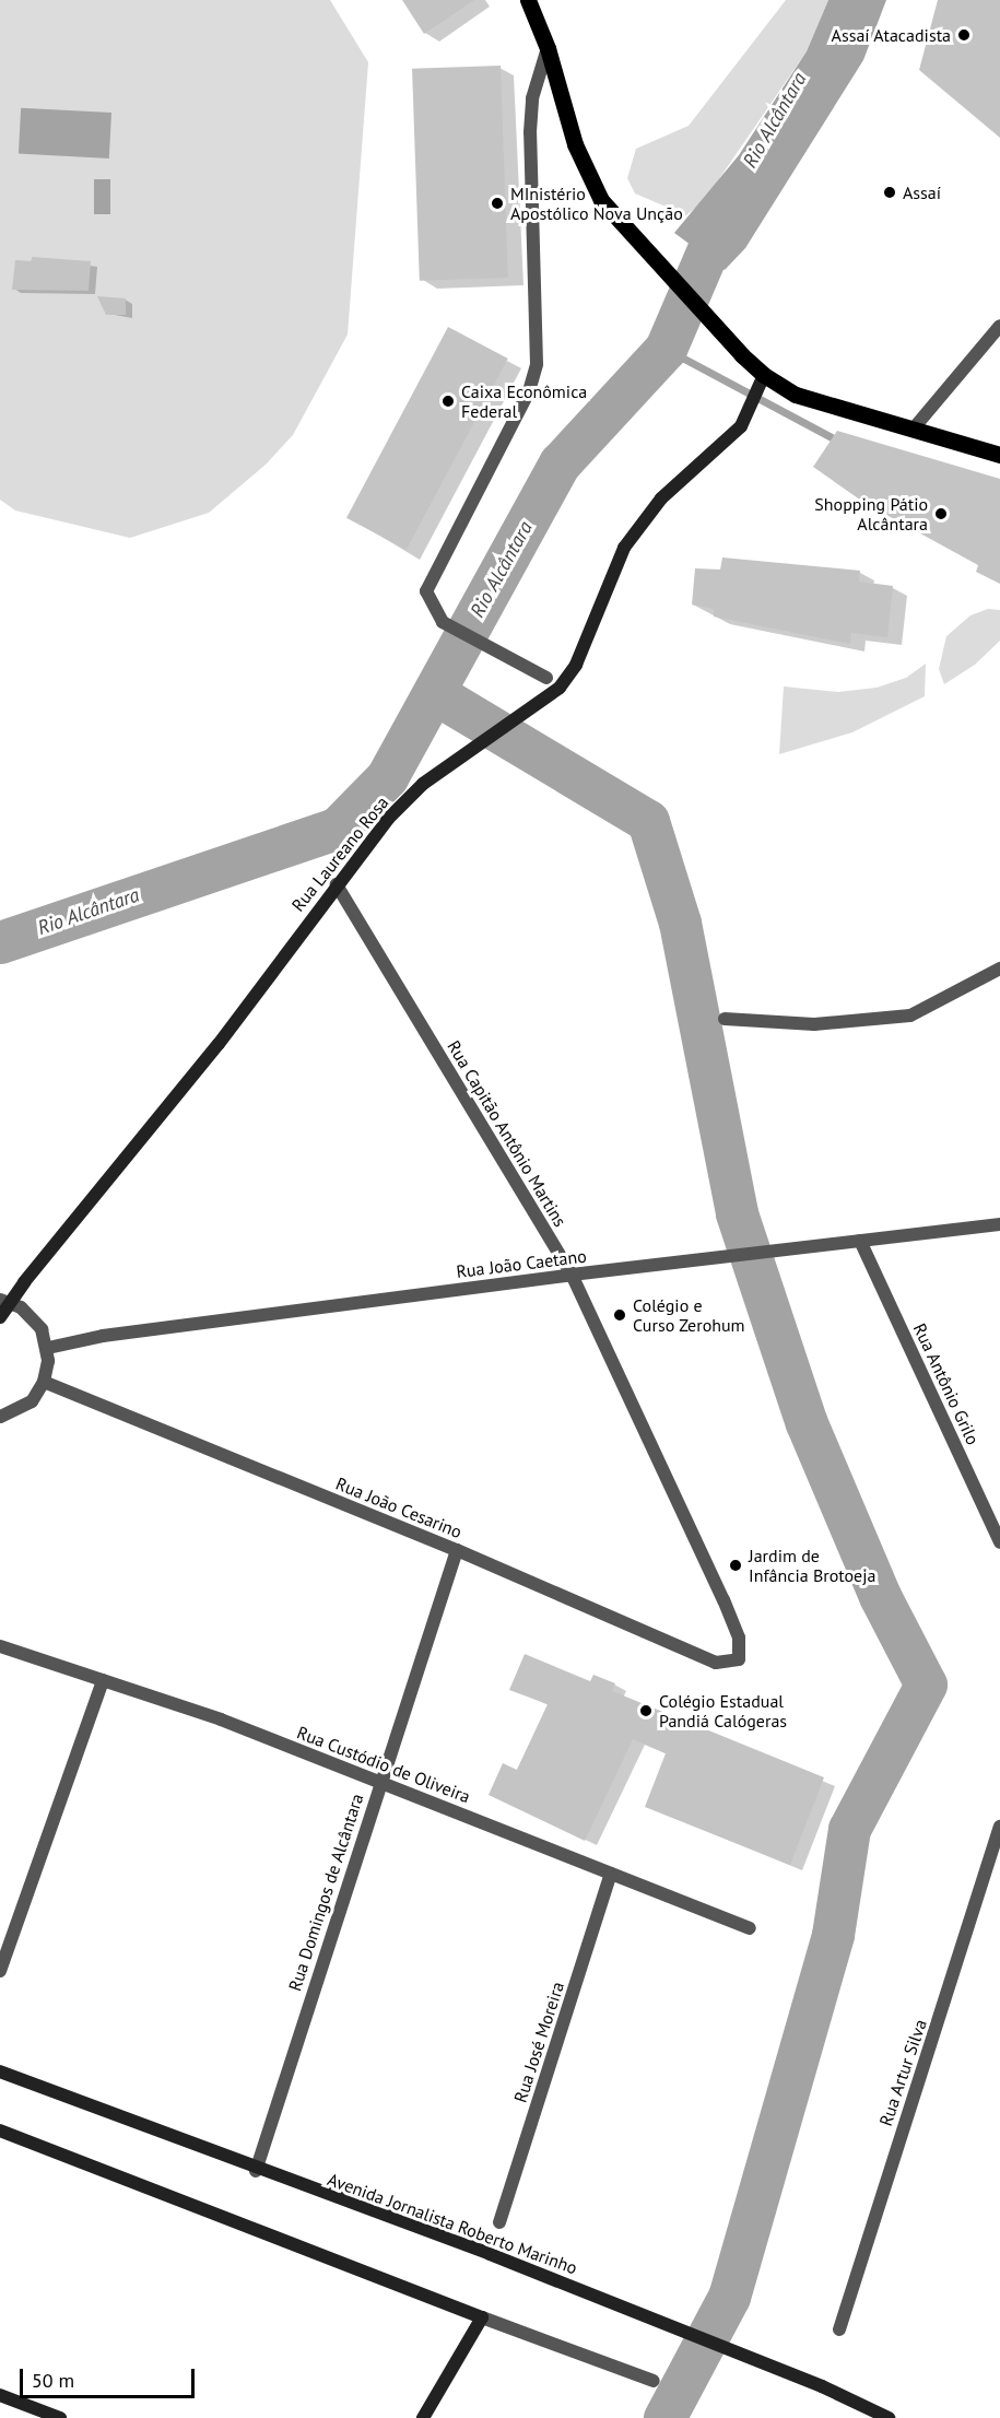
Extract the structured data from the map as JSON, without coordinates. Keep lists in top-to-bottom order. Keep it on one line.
{"streets":{"main road":["Rua Laureano Rosa","Avenida Jornalista Roberto Marinho"],"street":["Rua Capitão Antônio Martins","Rua João Caetano","Rua Antônio Grilo","Rua João Cesarino","Rua Custódio de Oliveira","Rua Domingos de Alcântara","Rua José Moreira","Rua Artur Silva"]},"crossings":[["Rua Laureano Rosa","Rua Capitão Antônio Martins"],["Rua Capitão Antônio Martins","Rua João Caetano"],["Rua Capitão Antônio Martins","Rua João Cesarino"],["Rua João Caetano","Rua Antônio Grilo"],["Rua João Cesarino","Rua Domingos de Alcântara"],["Rua Custódio de Oliveira","Rua Domingos de Alcântara"],["Rua Custódio de Oliveira","Rua José Moreira"],["Rua Domingos de Alcântara","Avenida Jornalista Roberto Marinho"]],"water":["Rio Alcântara"],"places":["Assaí Atacadista","Assaí","MInistério Apostólico Nova Unção","Caixa Econômica Federal","Shopping Pátio Alcântara","Colégio e Curso Zerohum","Jardim de Infância Brotoeja","Colégio Estadual Pandiá Calógeras"],"scale_bar":"50 m"}
